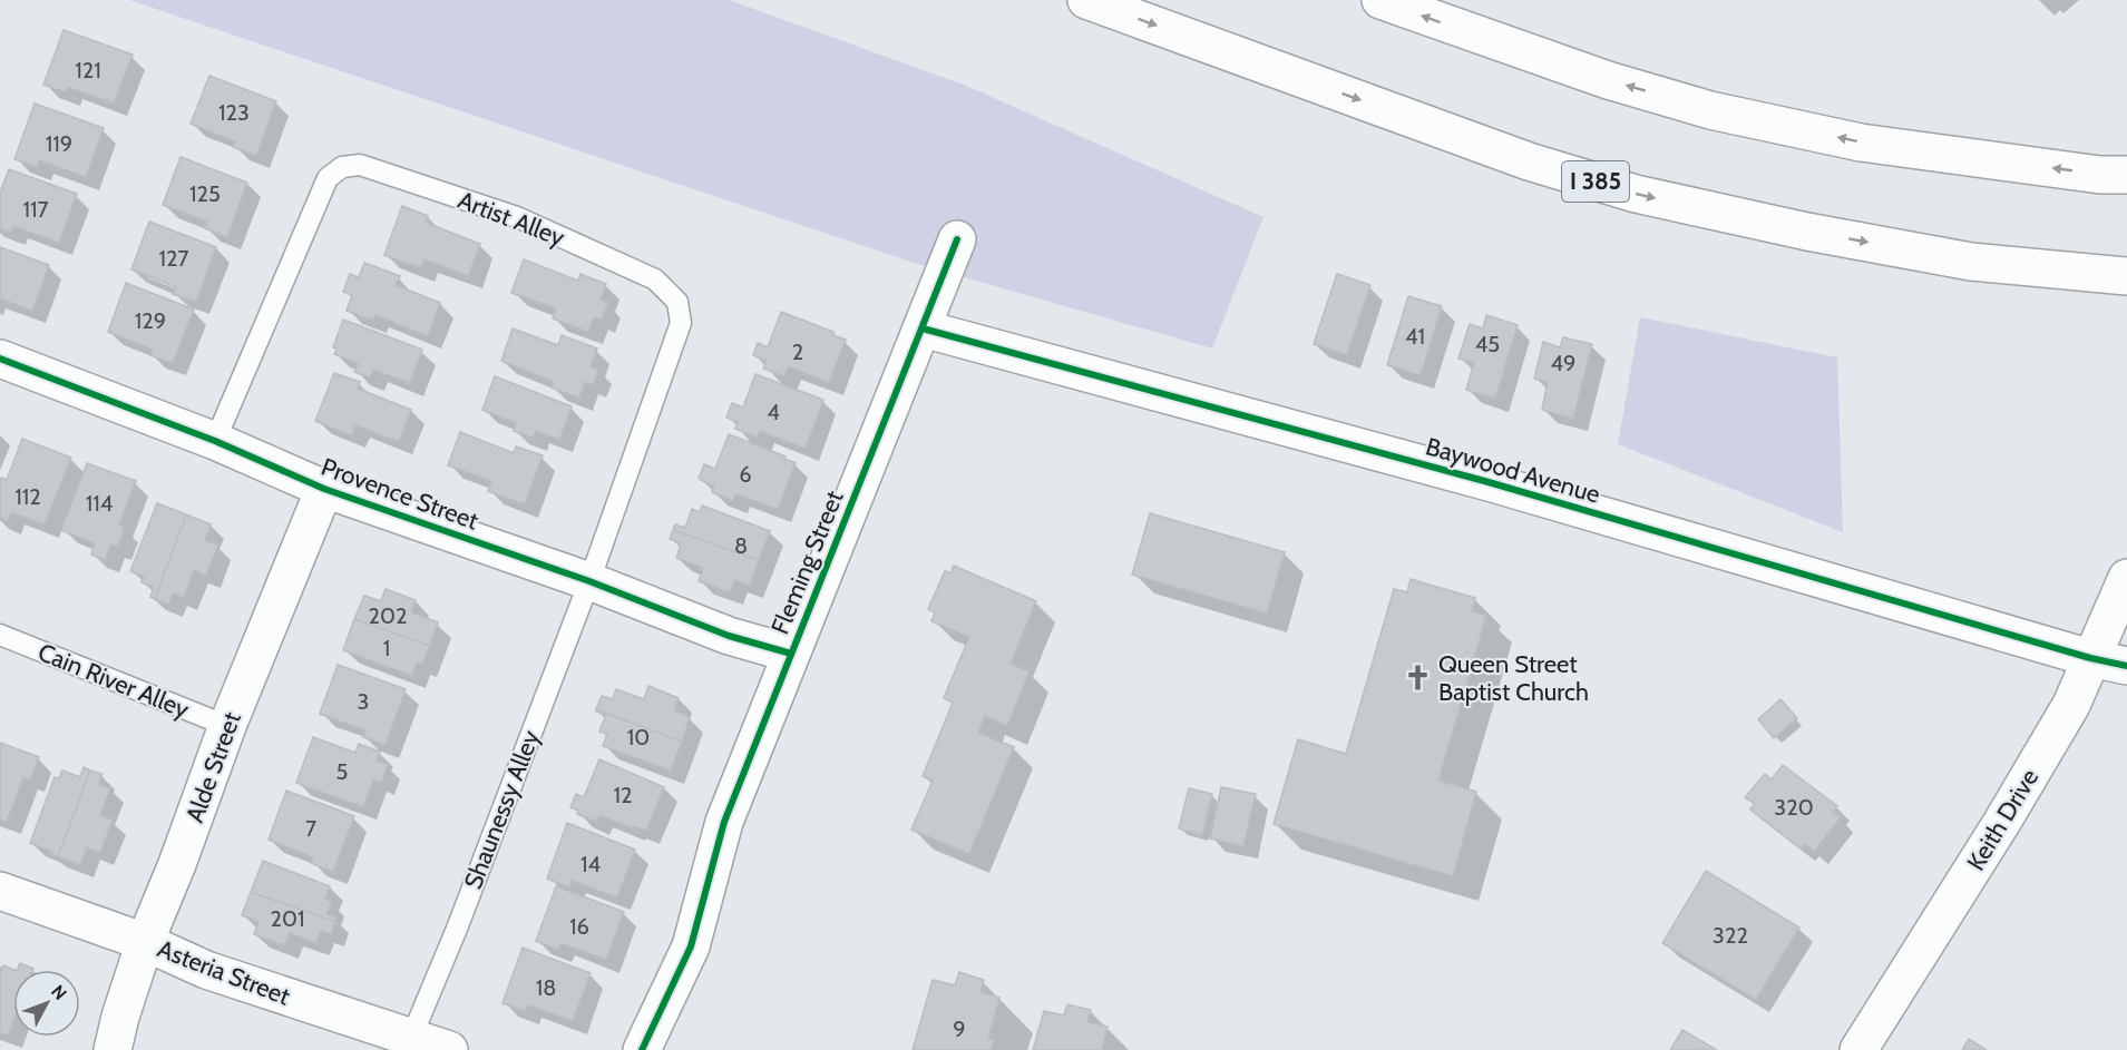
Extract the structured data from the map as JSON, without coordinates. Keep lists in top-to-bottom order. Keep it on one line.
{"streets":{"main road":["I 385","Baywood Avenue","Provence Street","Fleming Street","Alde Street","Keith Drive","Asteria Street"],"lane":["Artist Alley","Cain River Alley","Shaunessy Alley"]},"crossings":[["Artist Alley","Provence Street"],["Artist Alley","Shaunessy Alley"],["Baywood Avenue","Fleming Street"],["Baywood Avenue","Keith Drive"],["Provence Street","Fleming Street"],["Provence Street","Alde Street"],["Provence Street","Shaunessy Alley"],["Cain River Alley","Alde Street"],["Alde Street","Asteria Street"],["Shaunessy Alley","Asteria Street"]],"places":{"church":["Queen Street Baptist Church"]},"house_numbers":["121","123","119","125","117","127","129","41","45","2","49","4","6","112","114","8","202","1","3","10","5","12","320","7","14","201","16","322","18","9"],"north":"top right"}
